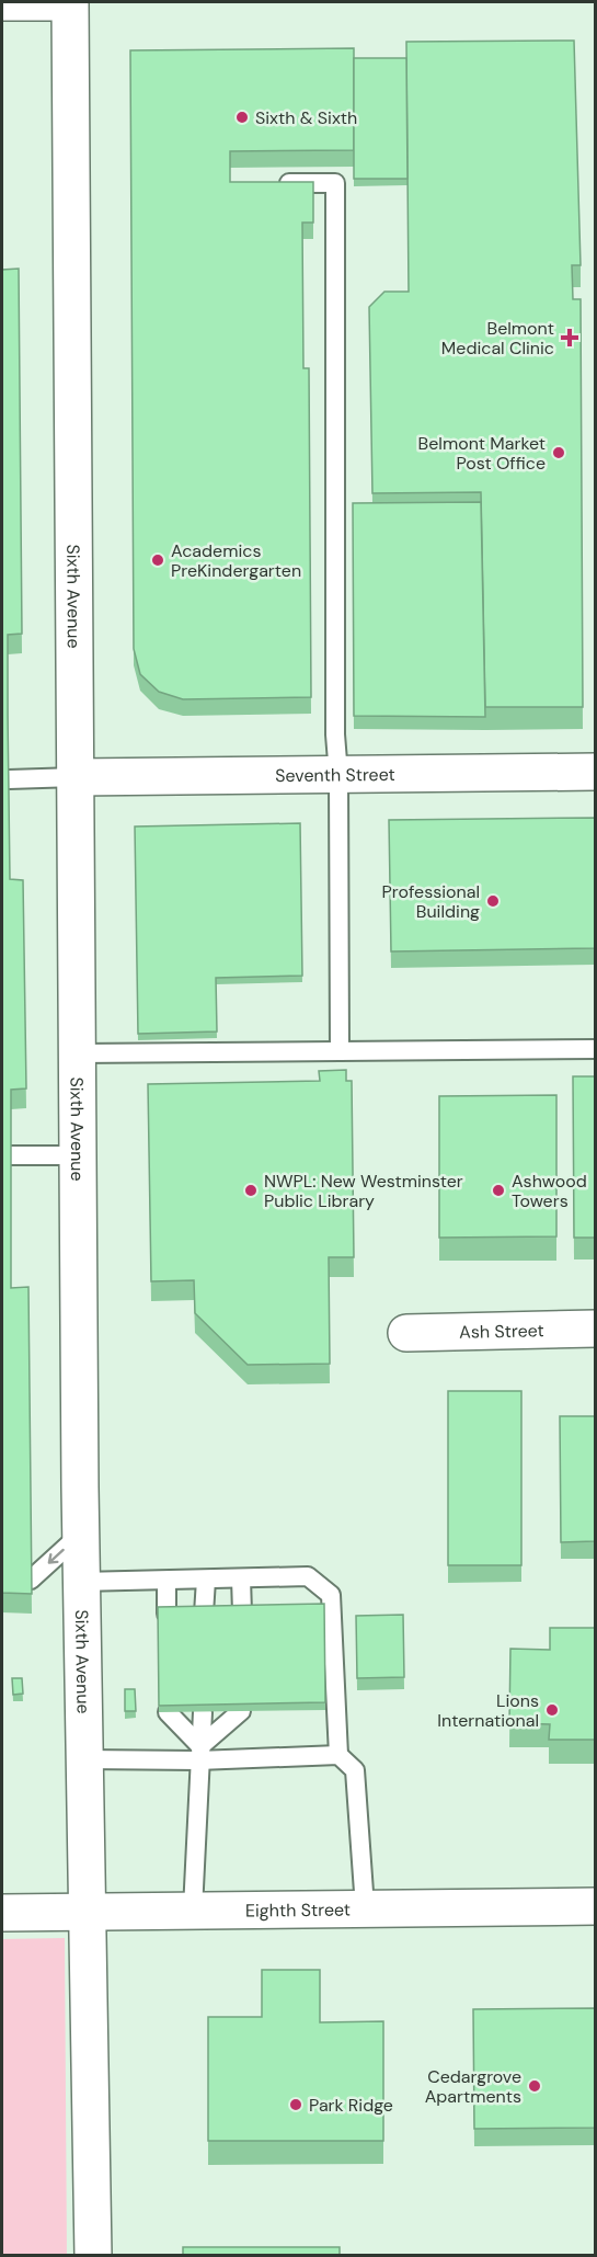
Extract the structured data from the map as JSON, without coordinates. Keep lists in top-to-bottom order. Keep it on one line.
{"streets":{"street":["Sixth Avenue","Seventh Street","Ash Street","Eighth Street"]},"crossings":[["Sixth Avenue","Seventh Street"],["Sixth Avenue","Eighth Street"]],"places":{"other":["Sixth & Sixth","Belmont Market Post Office","Academics PreKindergarten","Professional Building","NWPL: New Westminster Public Library","Ashwood Towers","Lions International","Cedargrove Apartments","Park Ridge"],"health":["Belmont Medical Clinic"]}}
